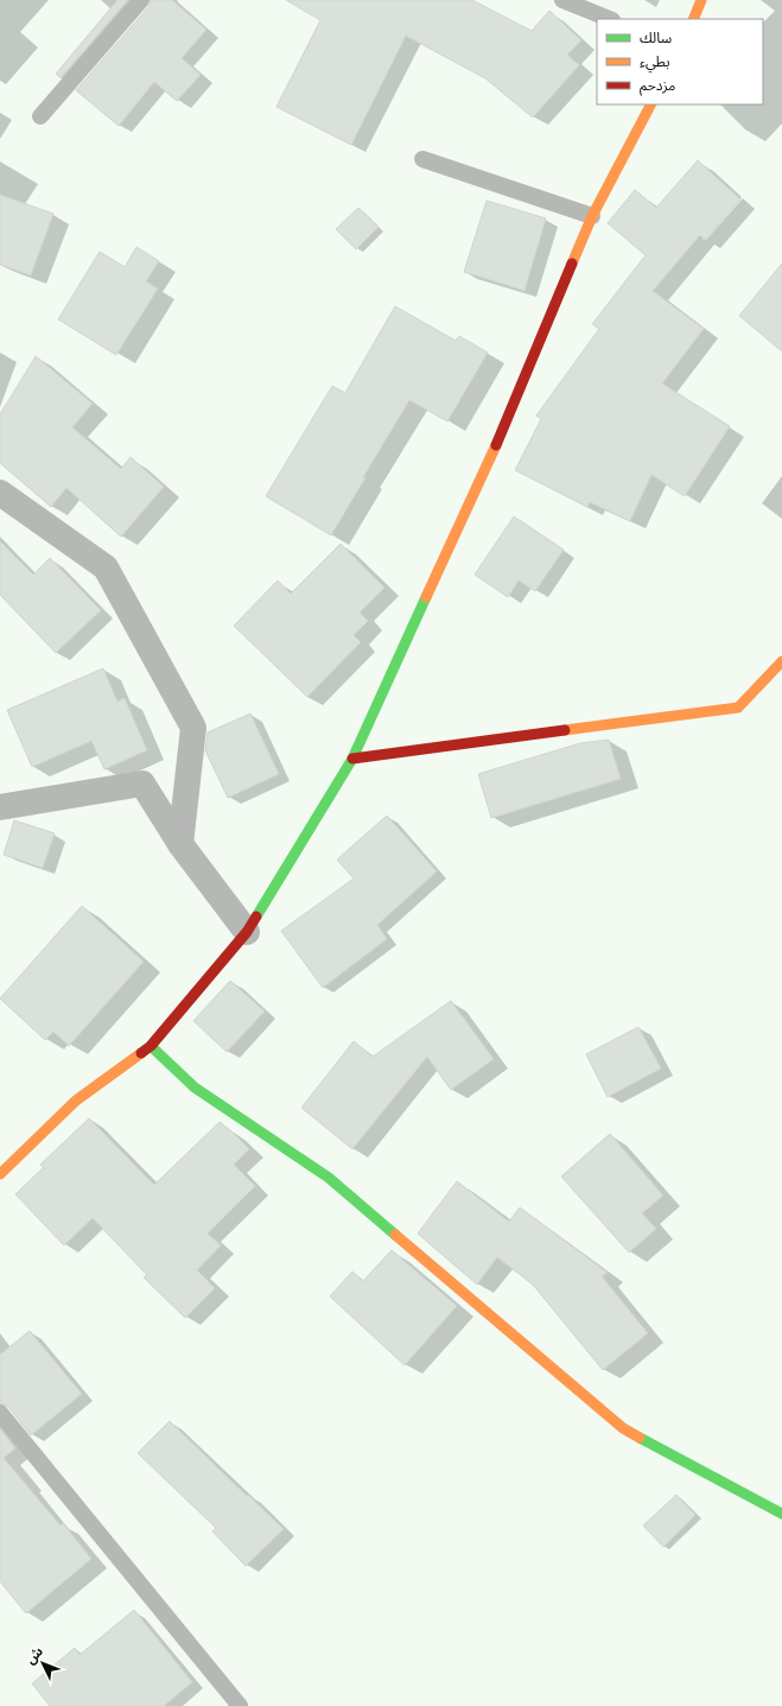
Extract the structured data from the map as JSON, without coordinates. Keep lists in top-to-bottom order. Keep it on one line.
{"legend":["سالك","بطيء","مزدحم"],"north":"top left"}
